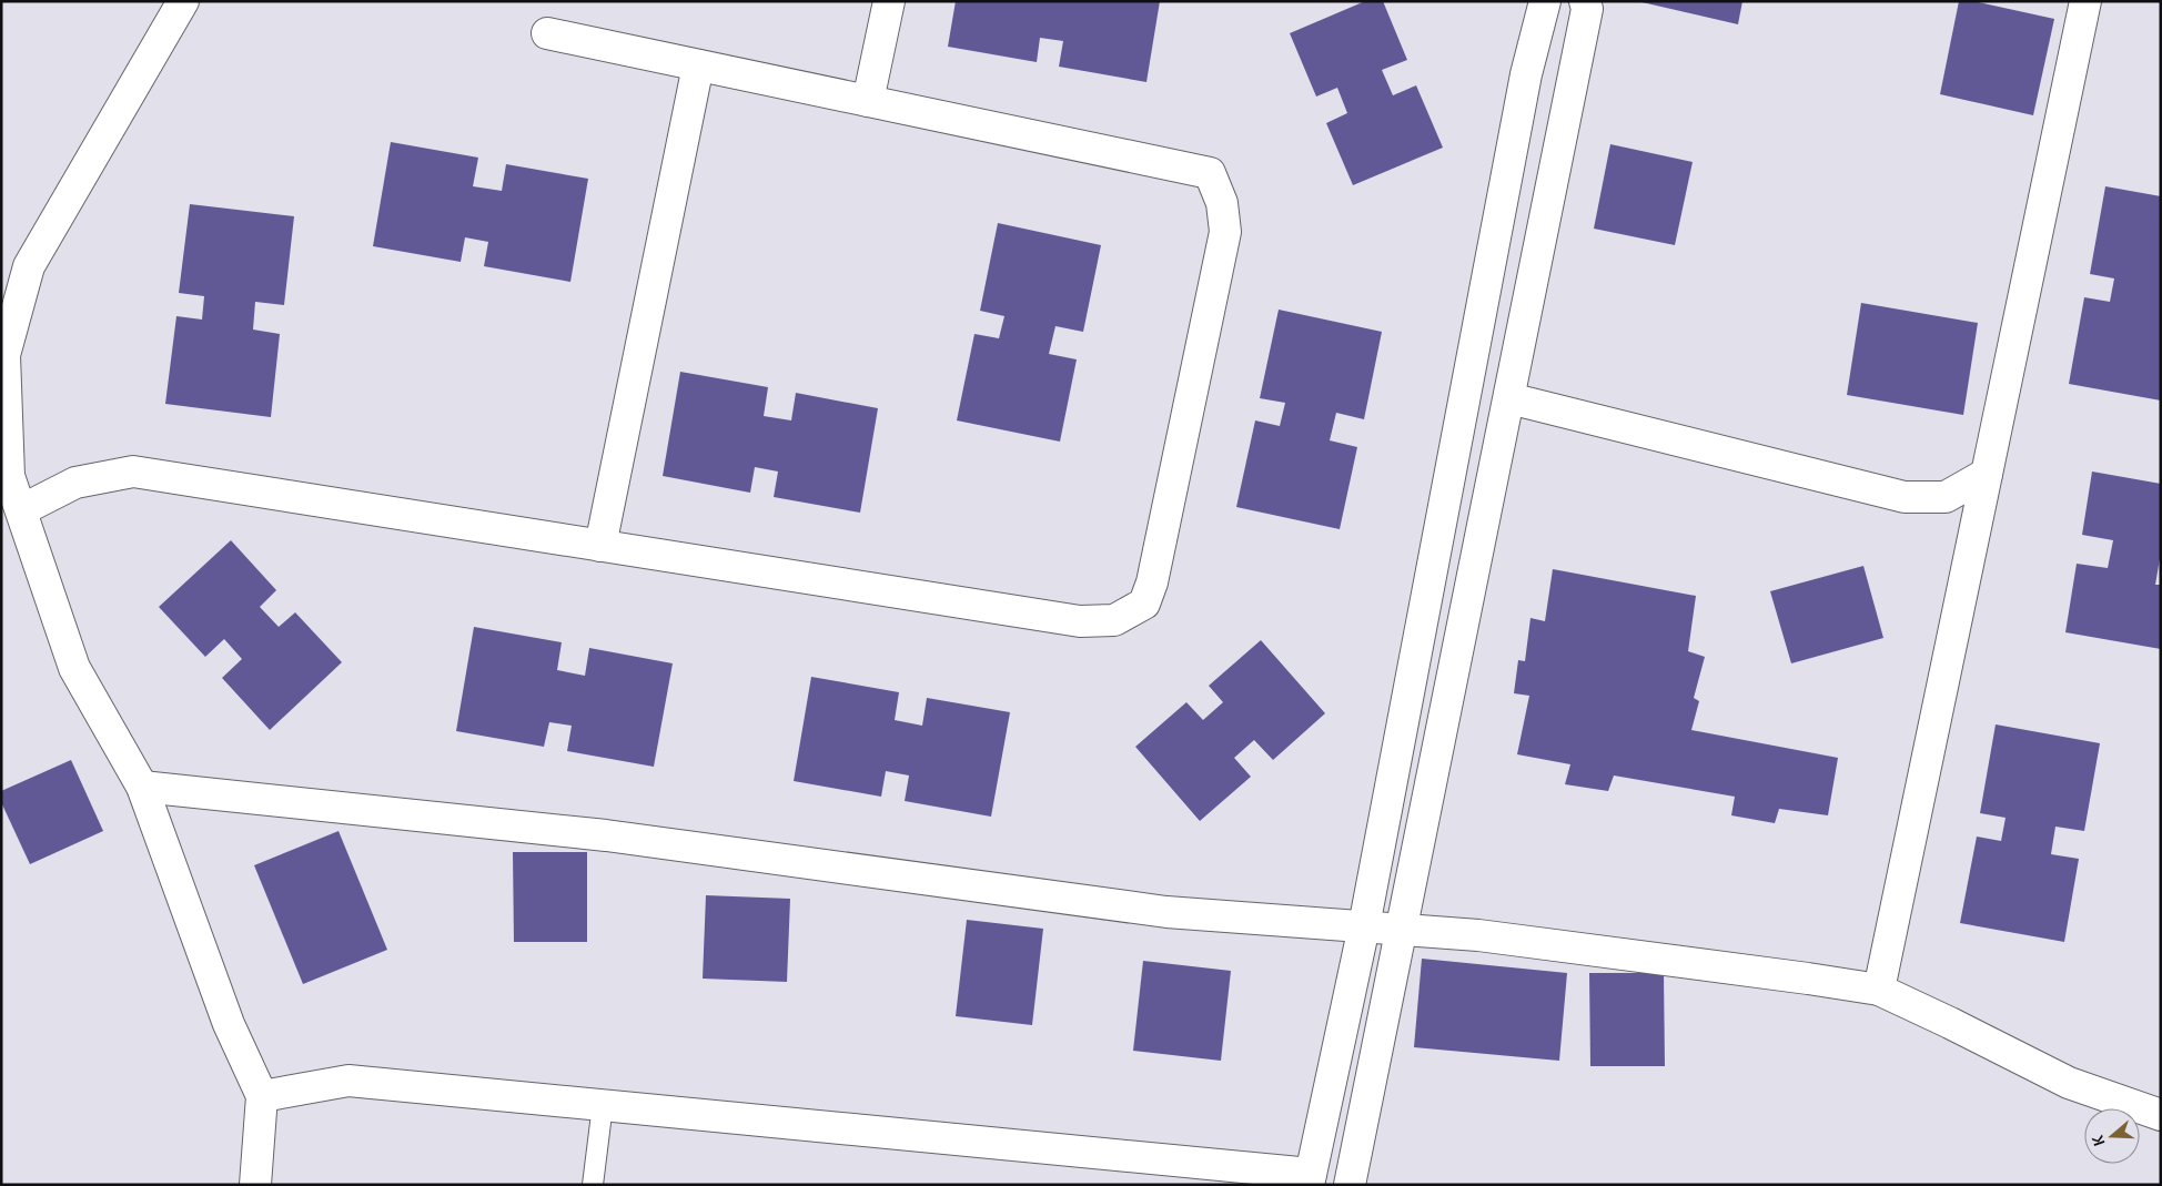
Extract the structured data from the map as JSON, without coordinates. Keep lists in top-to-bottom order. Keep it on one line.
{"north":"left"}
